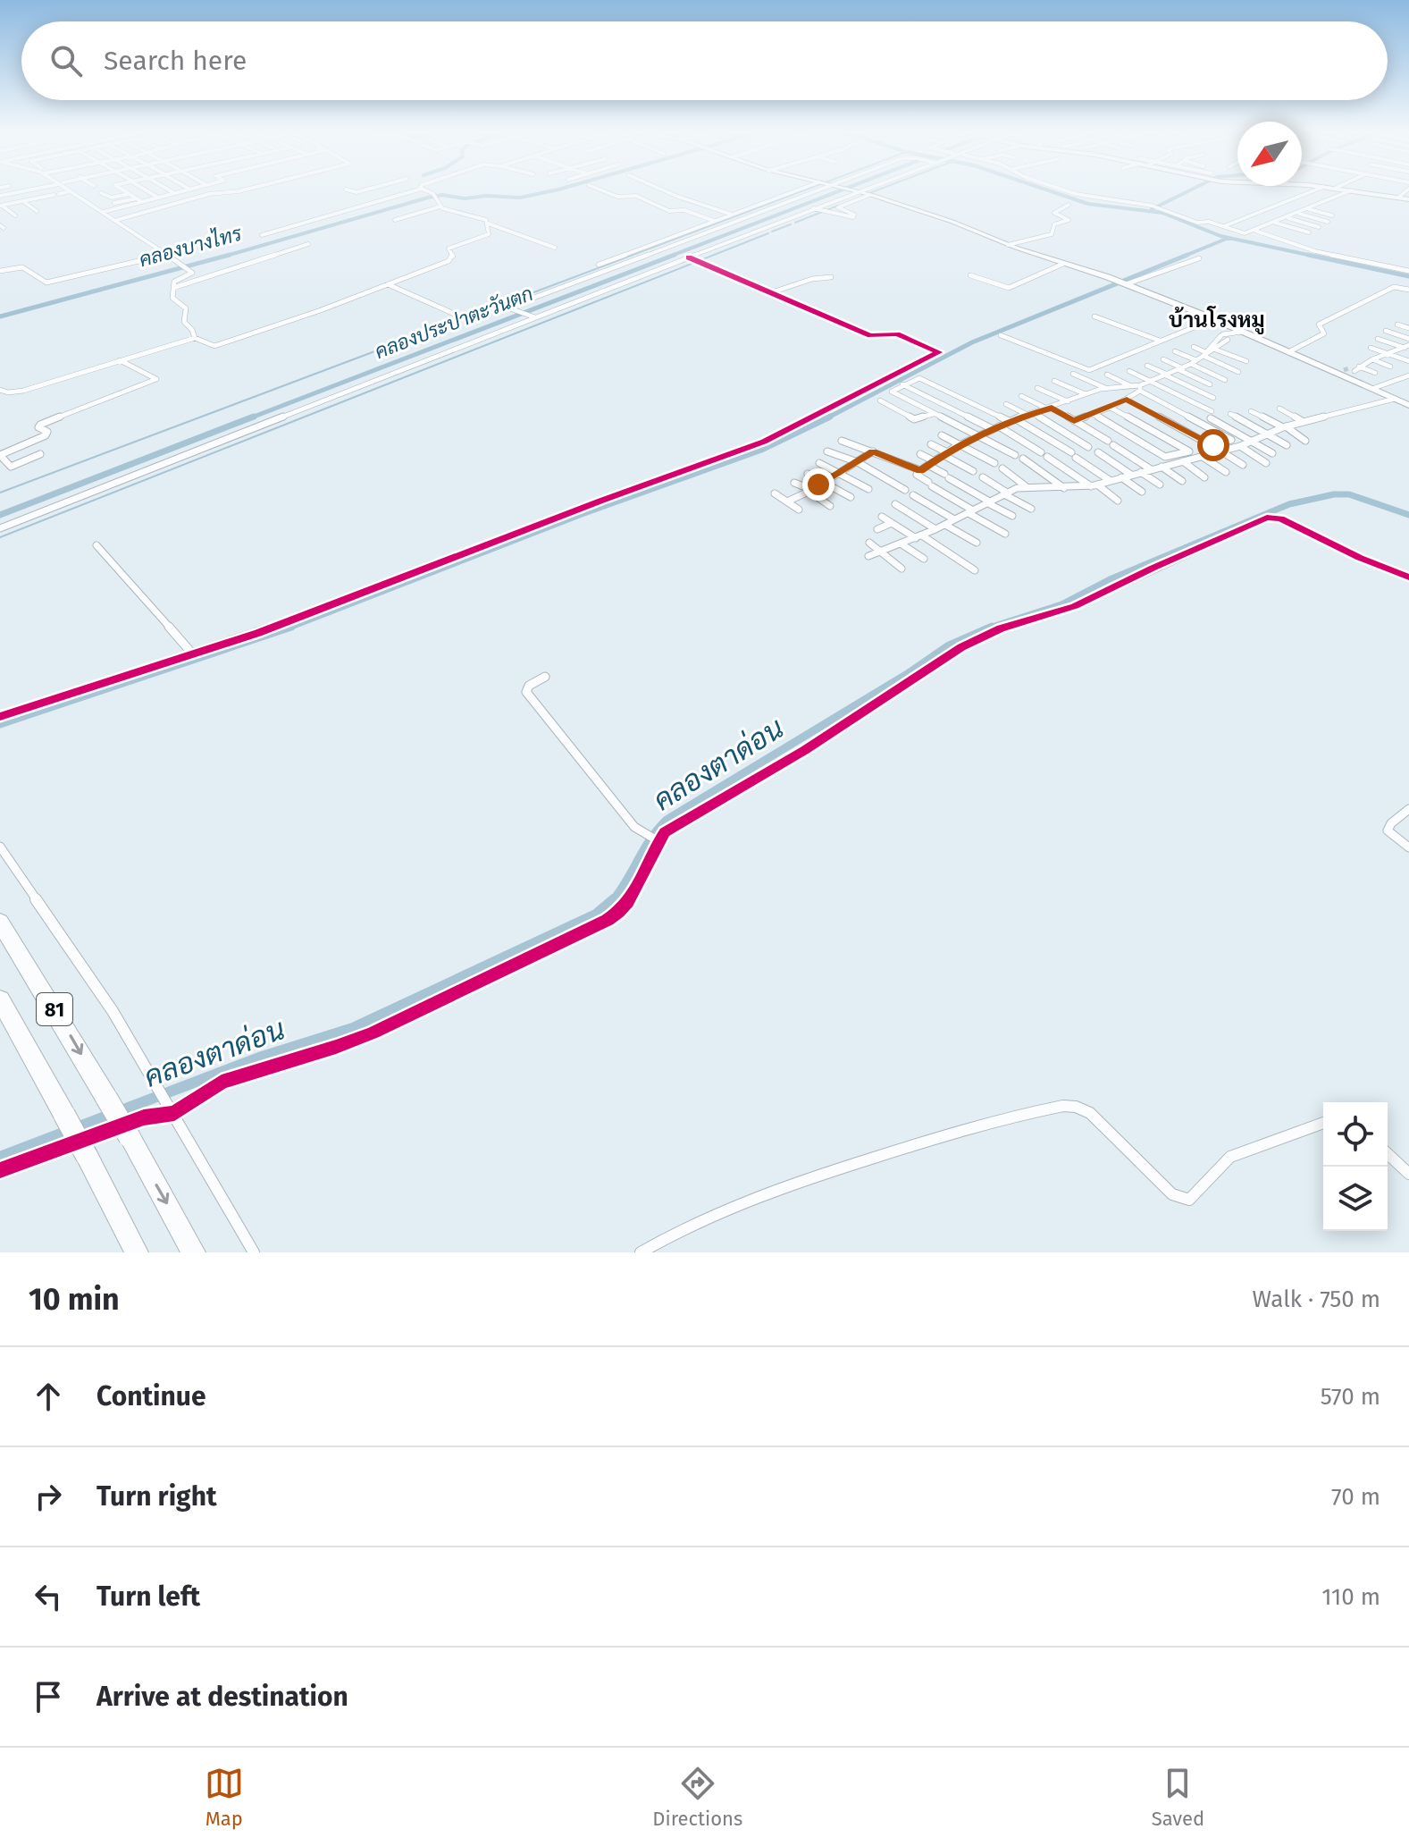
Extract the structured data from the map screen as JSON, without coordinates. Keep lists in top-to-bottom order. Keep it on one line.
{"streets":{"highway":["81"]},"districts":["บ้านโรงหมู"],"water":["คลองบางไทร","คลองประปาตะวันตก","คลองตาด่อน"],"north":"bottom left","page":{"search":"Search here","heading":["10 min","Walk · 750 m"],"list":[["Continue","570 m"],["Turn right","70 m"],["Turn left","110 m"],"Arrive at destination"],"nav":["Map","Directions","Saved"]}}
